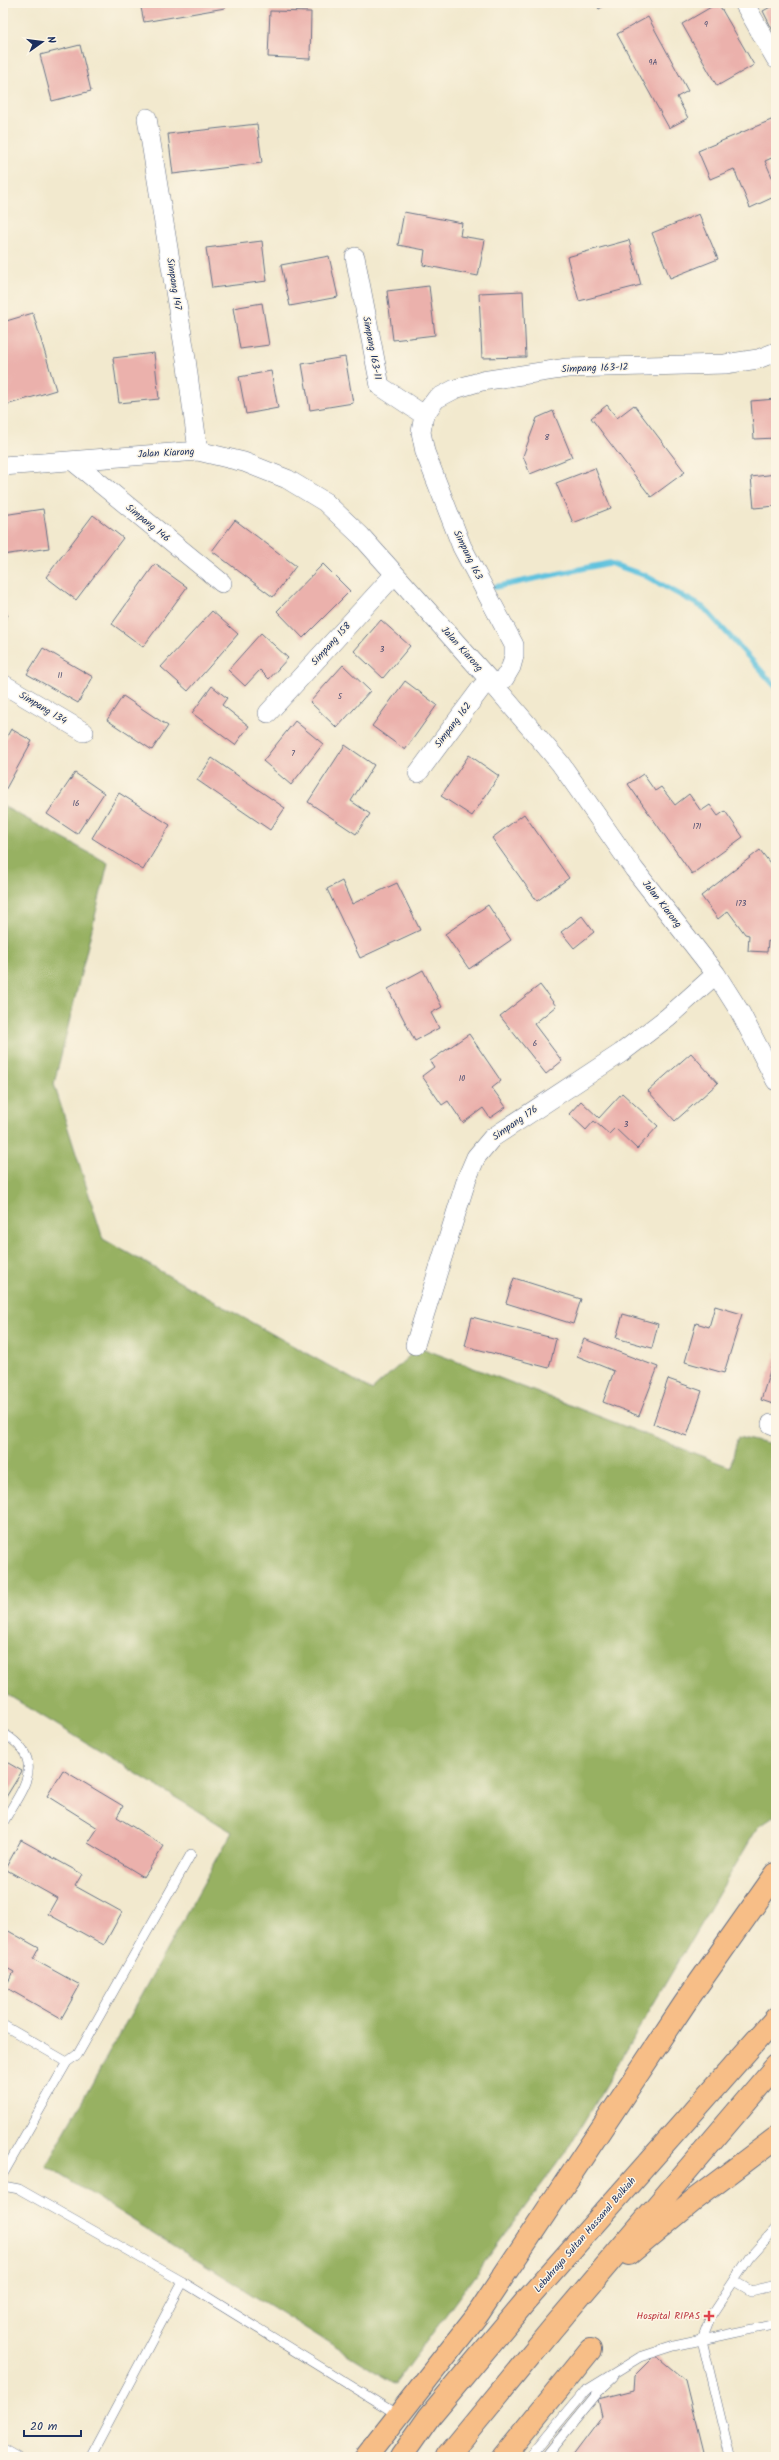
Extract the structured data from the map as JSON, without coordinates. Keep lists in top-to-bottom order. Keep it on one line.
{"streets":{"main road":["Lebuhraya Sultan Hassanal Bolkiah"],"street":["Simpang 147","Simpang 163-11","Simpang 163-12","Jalan Kiarong","Simpang 146","Simpang 163","Simpang 158","Simpang 134","Simpang 162","Simpang 176"]},"crossings":[["Simpang 147","Jalan Kiarong"],["Simpang 163-11","Simpang 163-12"],["Simpang 163-11","Simpang 163"],["Simpang 163-12","Simpang 163"],["Jalan Kiarong","Simpang 146"],["Jalan Kiarong","Simpang 163"],["Jalan Kiarong","Simpang 158"],["Jalan Kiarong","Simpang 162"],["Jalan Kiarong","Simpang 176"],["Simpang 163","Simpang 162"]],"places":{"health":["Hospital RIPAS"]},"house_numbers":["9","9A","8","3","11","5","7","16","171","173","6","10","3"],"scale_bar":"20 m","north":"right"}
